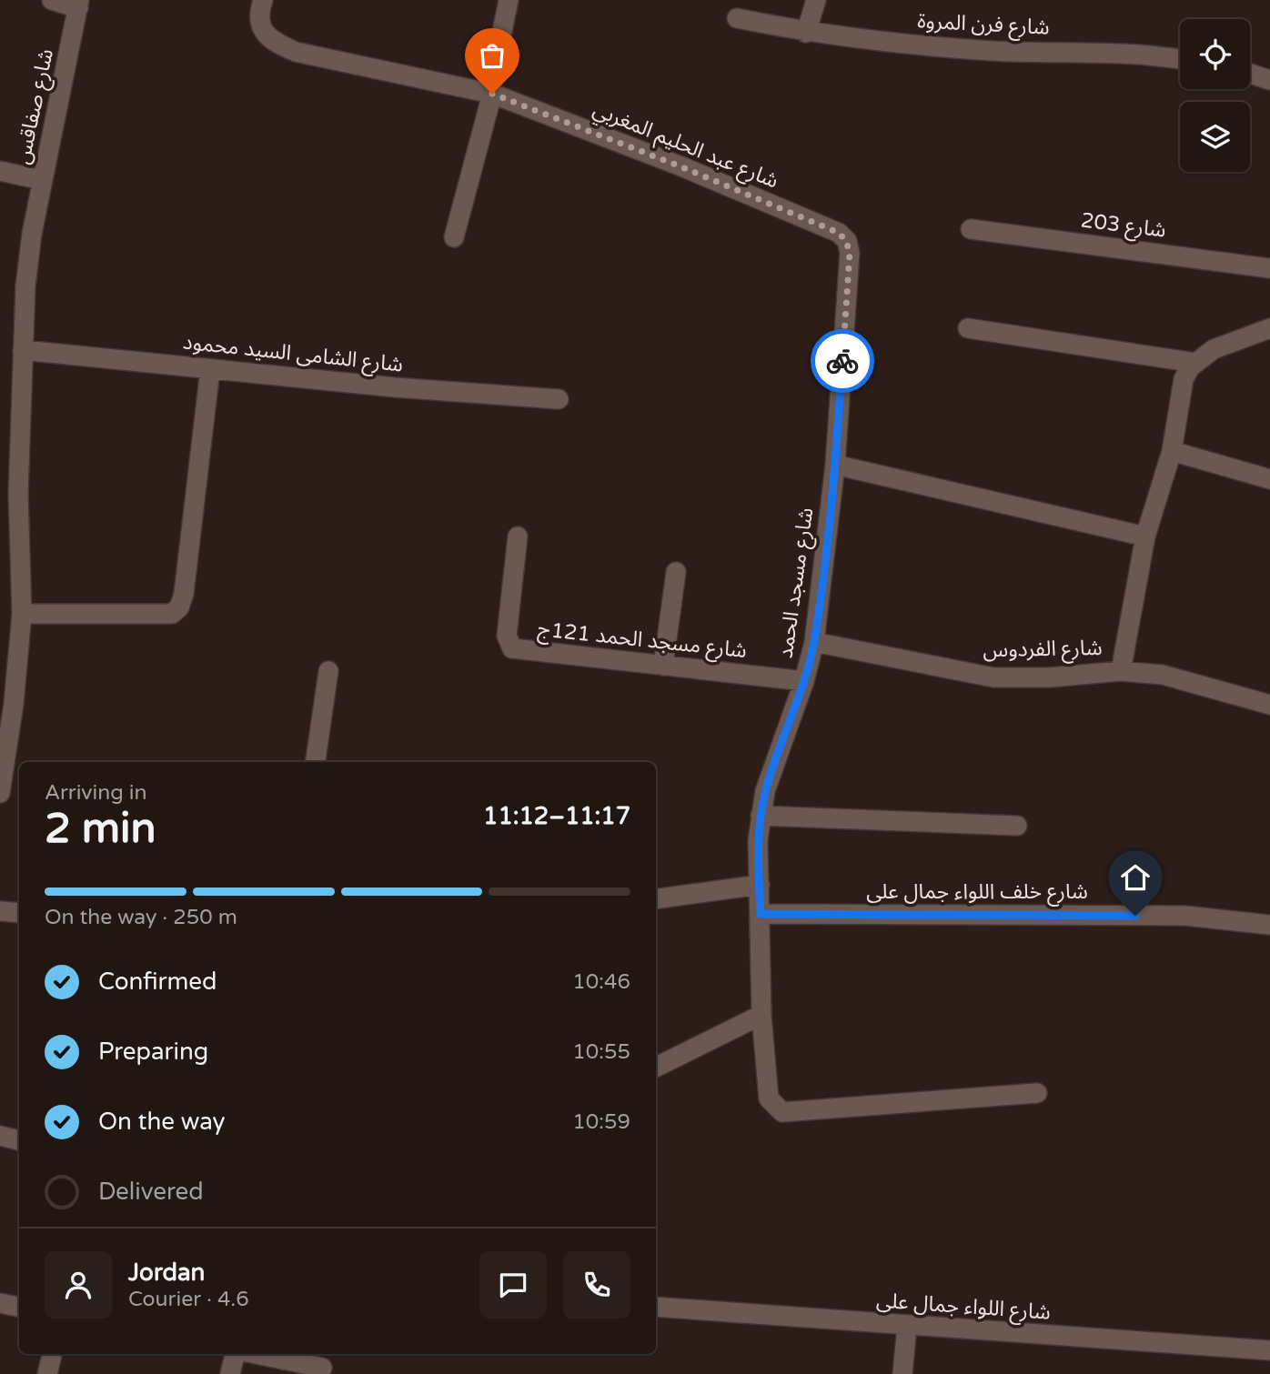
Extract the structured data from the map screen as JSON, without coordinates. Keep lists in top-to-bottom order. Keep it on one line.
{"streets":{"street":["شارع فرن المروة","شارع صفاقس","شارع عبد الحليم المغربي","شارع 203","شارع الشامى السيد محمود","شارع مسجد الحمد","شارع مسجد الحمد 121ج","شارع الفردوس","شارع خلف اللواء جمال على","شارع اللواء جمال على"]},"crossings":[["شارع صفاقس","شارع الشامى السيد محمود"],["شارع عبد الحليم المغربي","شارع مسجد الحمد"],["شارع مسجد الحمد","شارع مسجد الحمد 121ج"],["شارع مسجد الحمد","شارع الفردوس"],["شارع مسجد الحمد","شارع خلف اللواء جمال على"]],"page":{"heading":["2 min","Arriving in","11:12–11:17"],"panel":["Jordan","Courier · 4.6"],"bar":"On the way · 250 m","list":[["Confirmed","10:46"],["Preparing","10:55"],["On the way","10:59"],"Delivered"]}}
